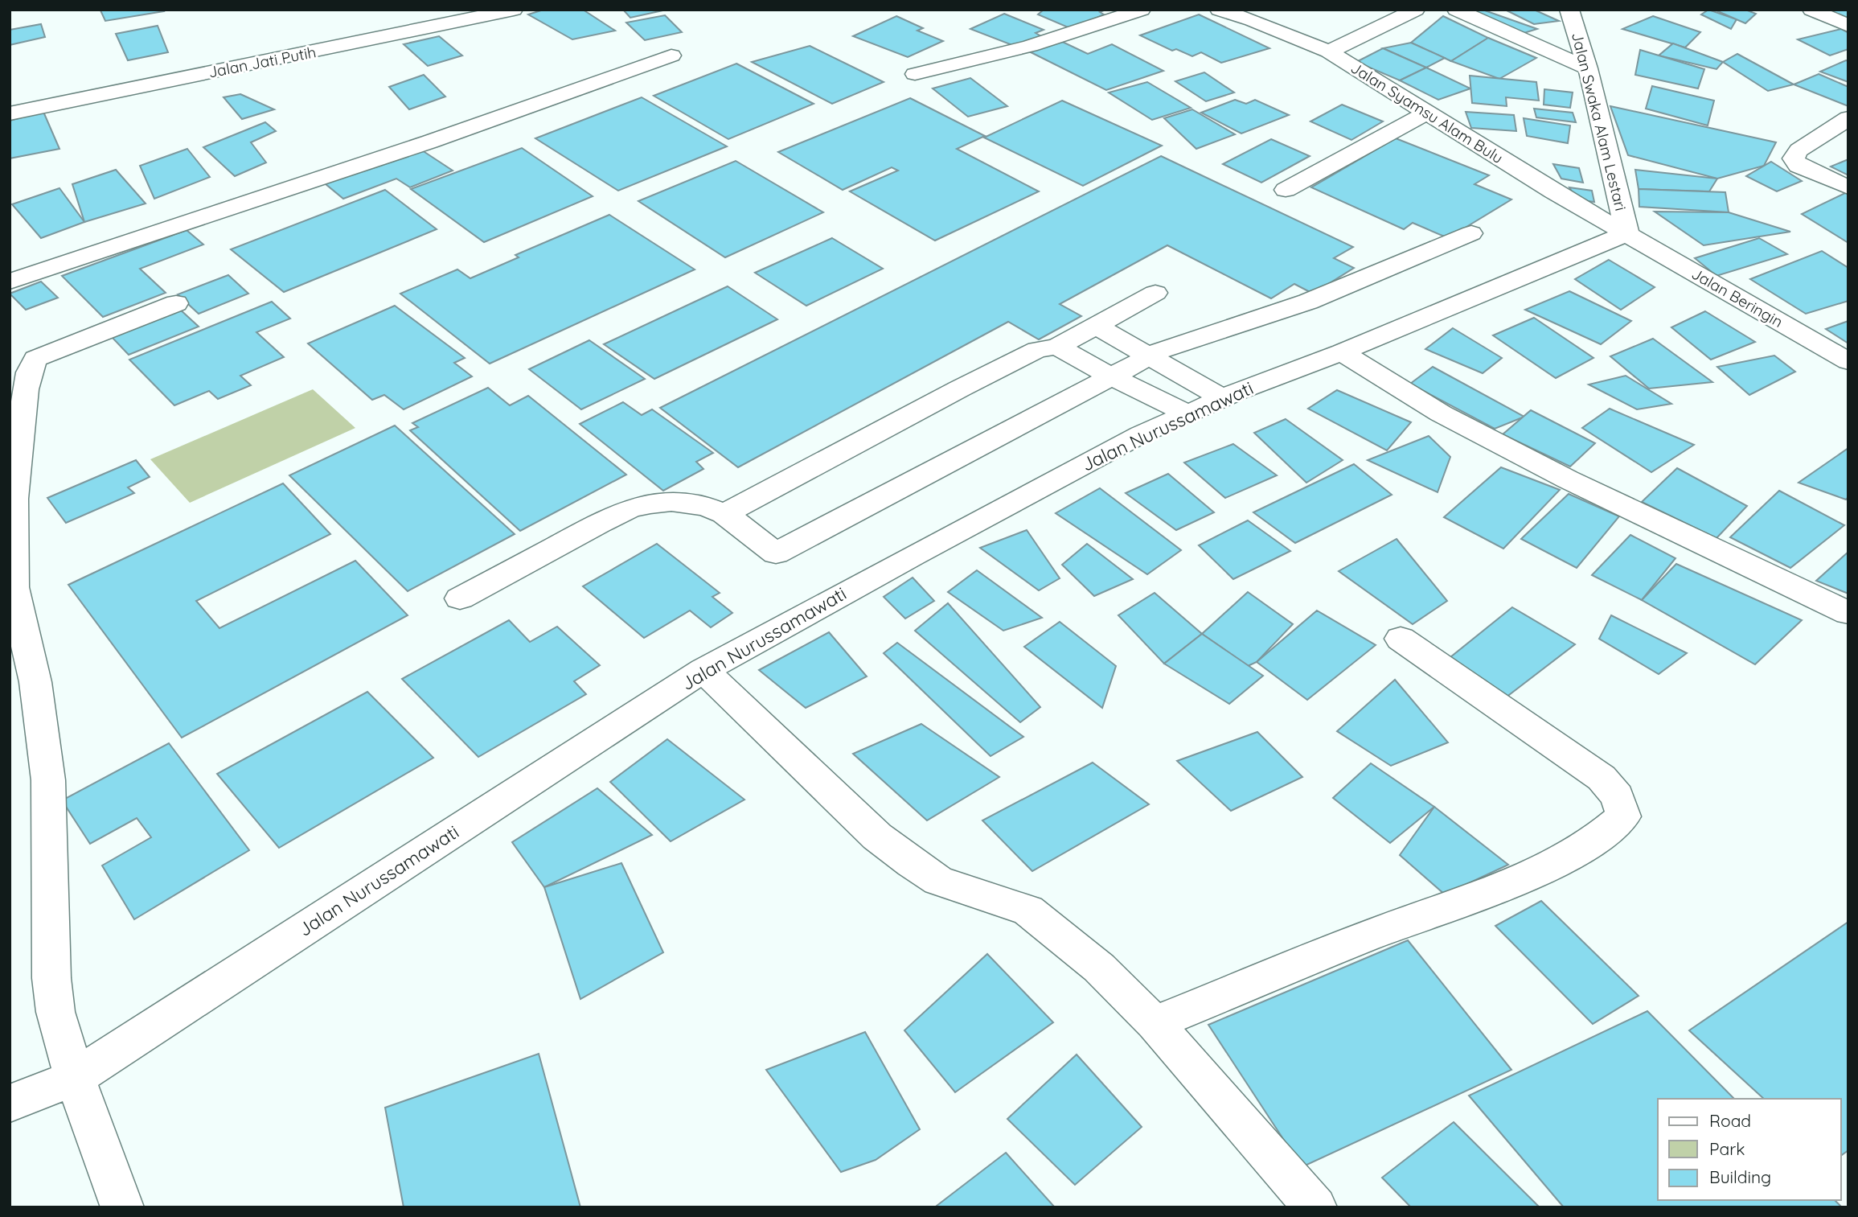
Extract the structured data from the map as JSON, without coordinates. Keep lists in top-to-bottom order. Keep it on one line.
{"streets":{"street":["Jalan Jati Putih","Jalan Syamsu Alam Bulu","Jalan Swaka Alam Lestari","Jalan Beringin","Jalan Nurussamawati"]},"crossings":[["Jalan Syamsu Alam Bulu","Jalan Swaka Alam Lestari"],["Jalan Syamsu Alam Bulu","Jalan Beringin"],["Jalan Syamsu Alam Bulu","Jalan Nurussamawati"],["Jalan Swaka Alam Lestari","Jalan Beringin"],["Jalan Swaka Alam Lestari","Jalan Nurussamawati"],["Jalan Beringin","Jalan Nurussamawati"]],"legend":["Road","Park","Building"]}
